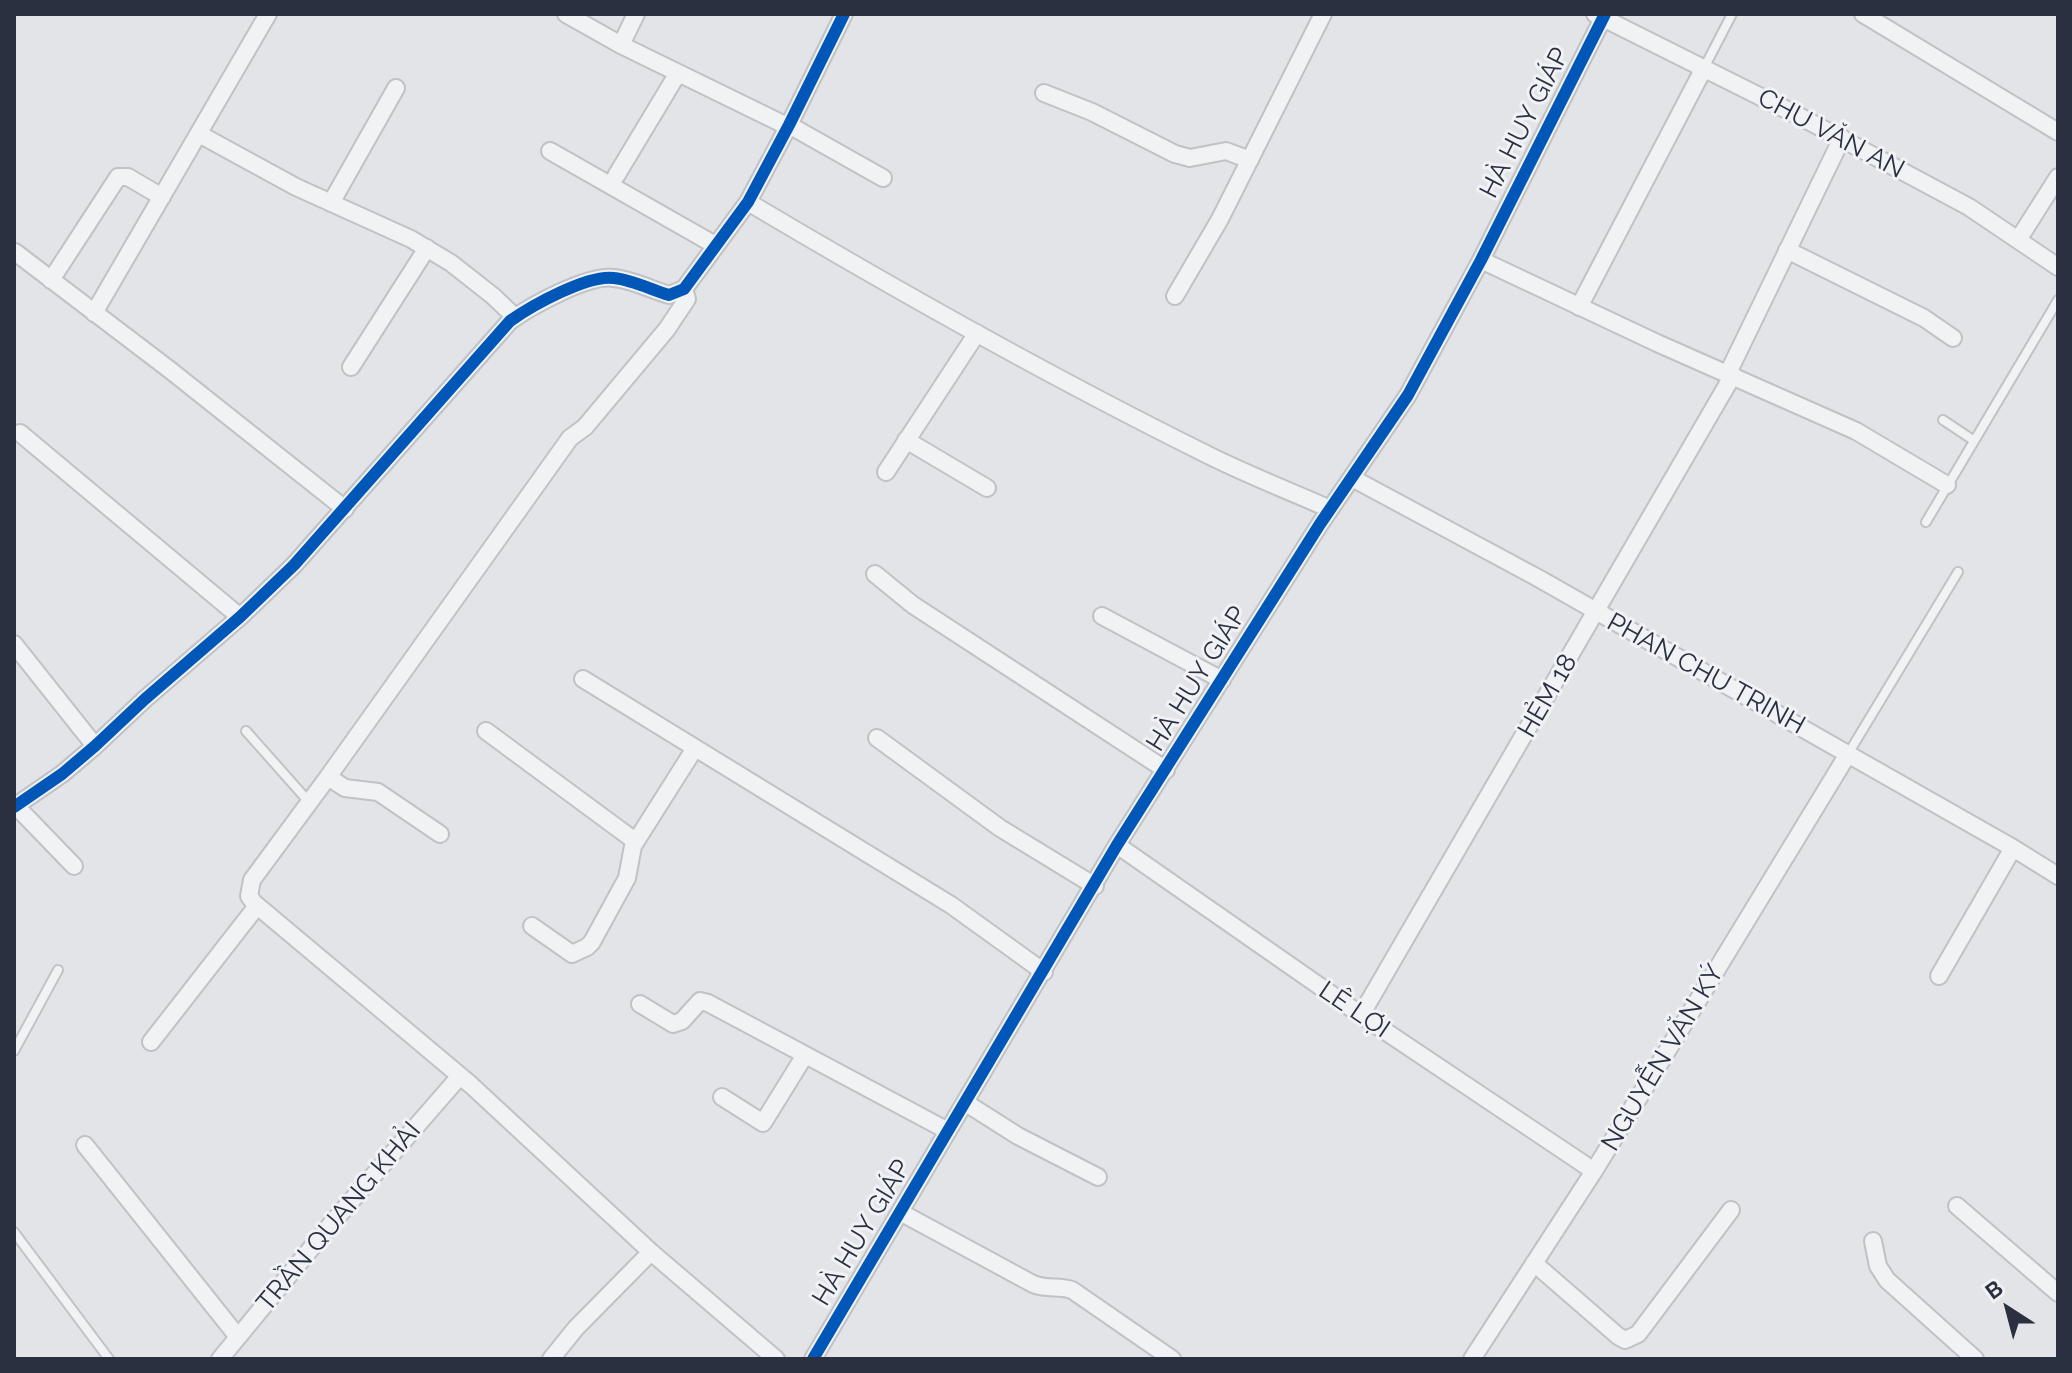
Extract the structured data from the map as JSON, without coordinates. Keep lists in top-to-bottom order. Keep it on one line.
{"streets":{"street":["HÀ HUY GIÁP","CHU VĂN AN","PHAN CHU TRINH","HẺM 18","LÊ LỢI","NGUYỄN VĂN KÝ","TRẦN QUANG KHẢI"]},"crossings":[["HÀ HUY GIÁP","CHU VĂN AN"],["HÀ HUY GIÁP","PHAN CHU TRINH"],["HÀ HUY GIÁP","LÊ LỢI"],["CHU VĂN AN","HẺM 18"],["PHAN CHU TRINH","HẺM 18"],["PHAN CHU TRINH","NGUYỄN VĂN KÝ"],["HẺM 18","LÊ LỢI"],["LÊ LỢI","NGUYỄN VĂN KÝ"]],"north":"top left"}
